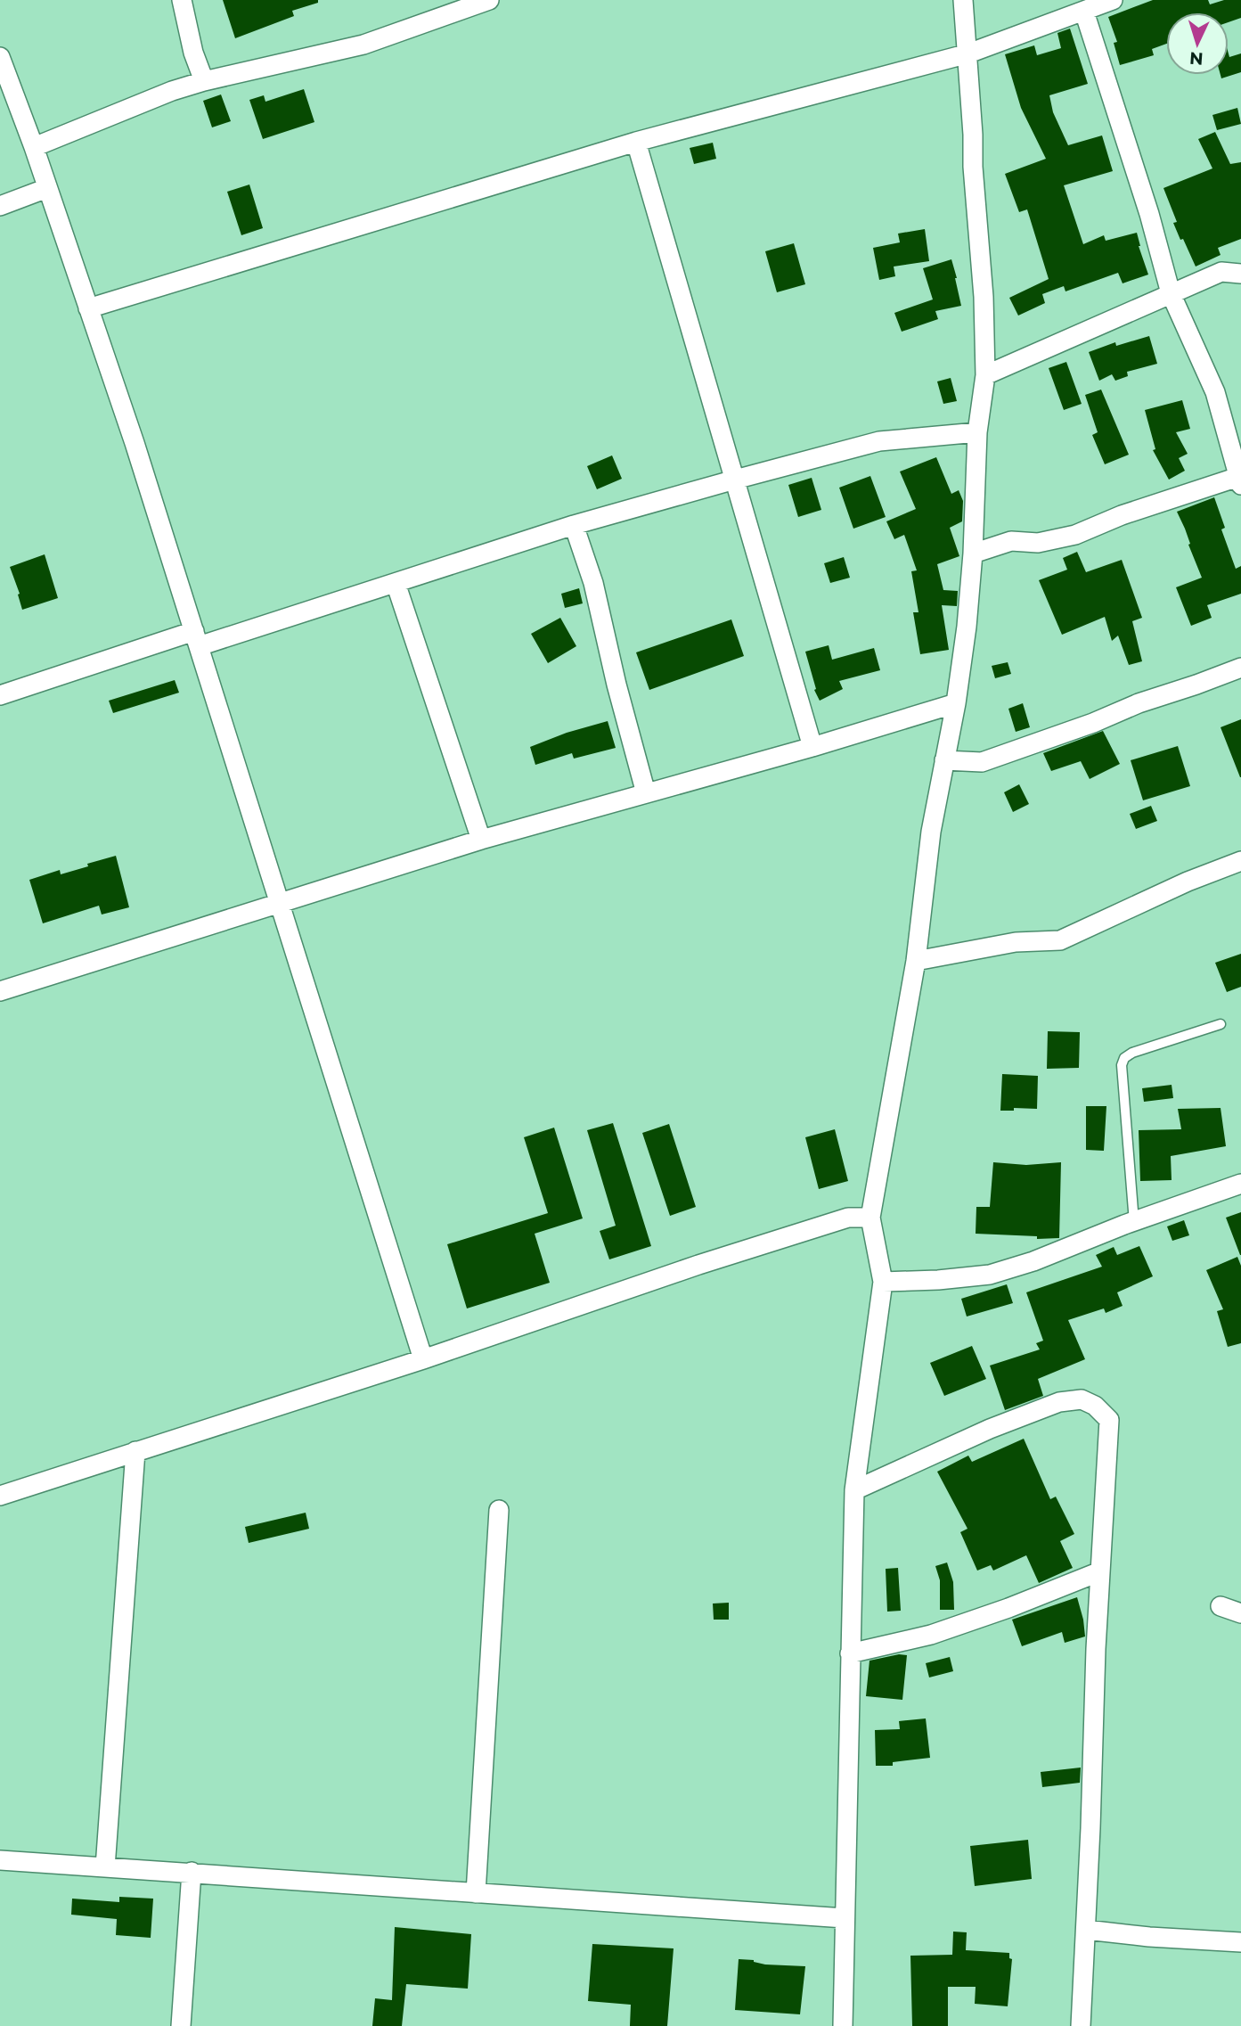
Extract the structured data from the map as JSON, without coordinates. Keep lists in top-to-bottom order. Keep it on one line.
{"north":"bottom"}
